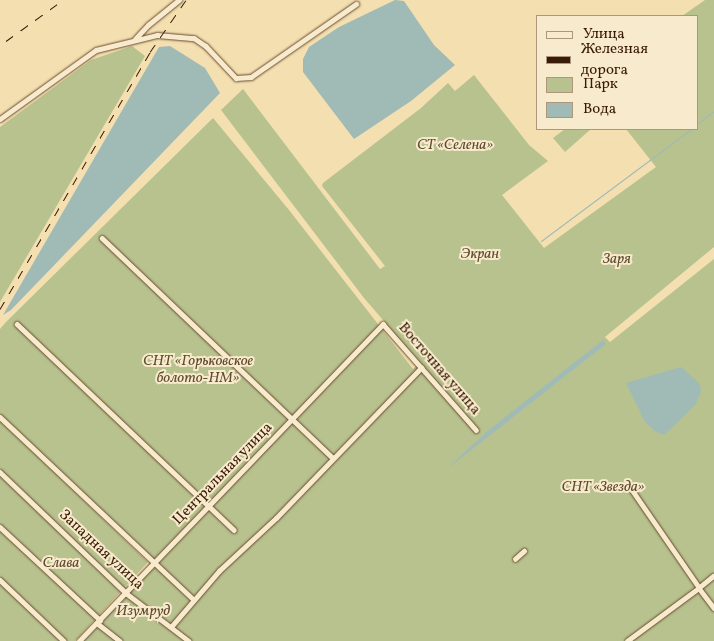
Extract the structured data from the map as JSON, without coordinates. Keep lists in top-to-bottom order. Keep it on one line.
{"streets":{"street":["Восточная улица","Центральная улица","Западная улица"]},"crossings":[["Восточная улица","Центральная улица"],["Центральная улица","Западная улица"]],"parks":["СТ «Селена»","Экран","Заря","СНТ «Горьковское болото-НМ»","СНТ «Звезда»","Слава","Изумруд"],"legend":["Улица","Железная дорога","Парк","Вода"]}
